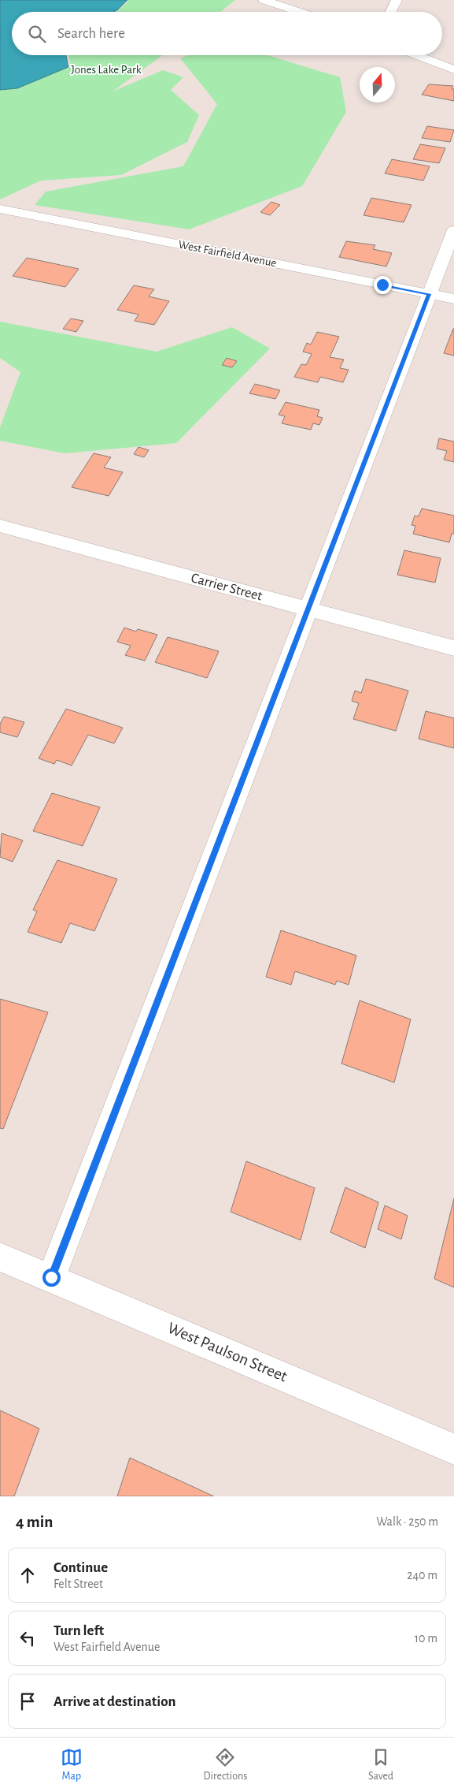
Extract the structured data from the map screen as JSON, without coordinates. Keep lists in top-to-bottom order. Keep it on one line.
{"streets":{"street":["West Fairfield Avenue","Carrier Street","West Paulson Street"]},"parks":["Jones Lake Park"],"north":"top","page":{"search":"Search here","heading":["4 min","Walk · 250 m"],"list":[["Continue","Felt Street","240 m"],["Turn left","West Fairfield Avenue","10 m"],"Arrive at destination"],"nav":["Map","Directions","Saved"]}}
